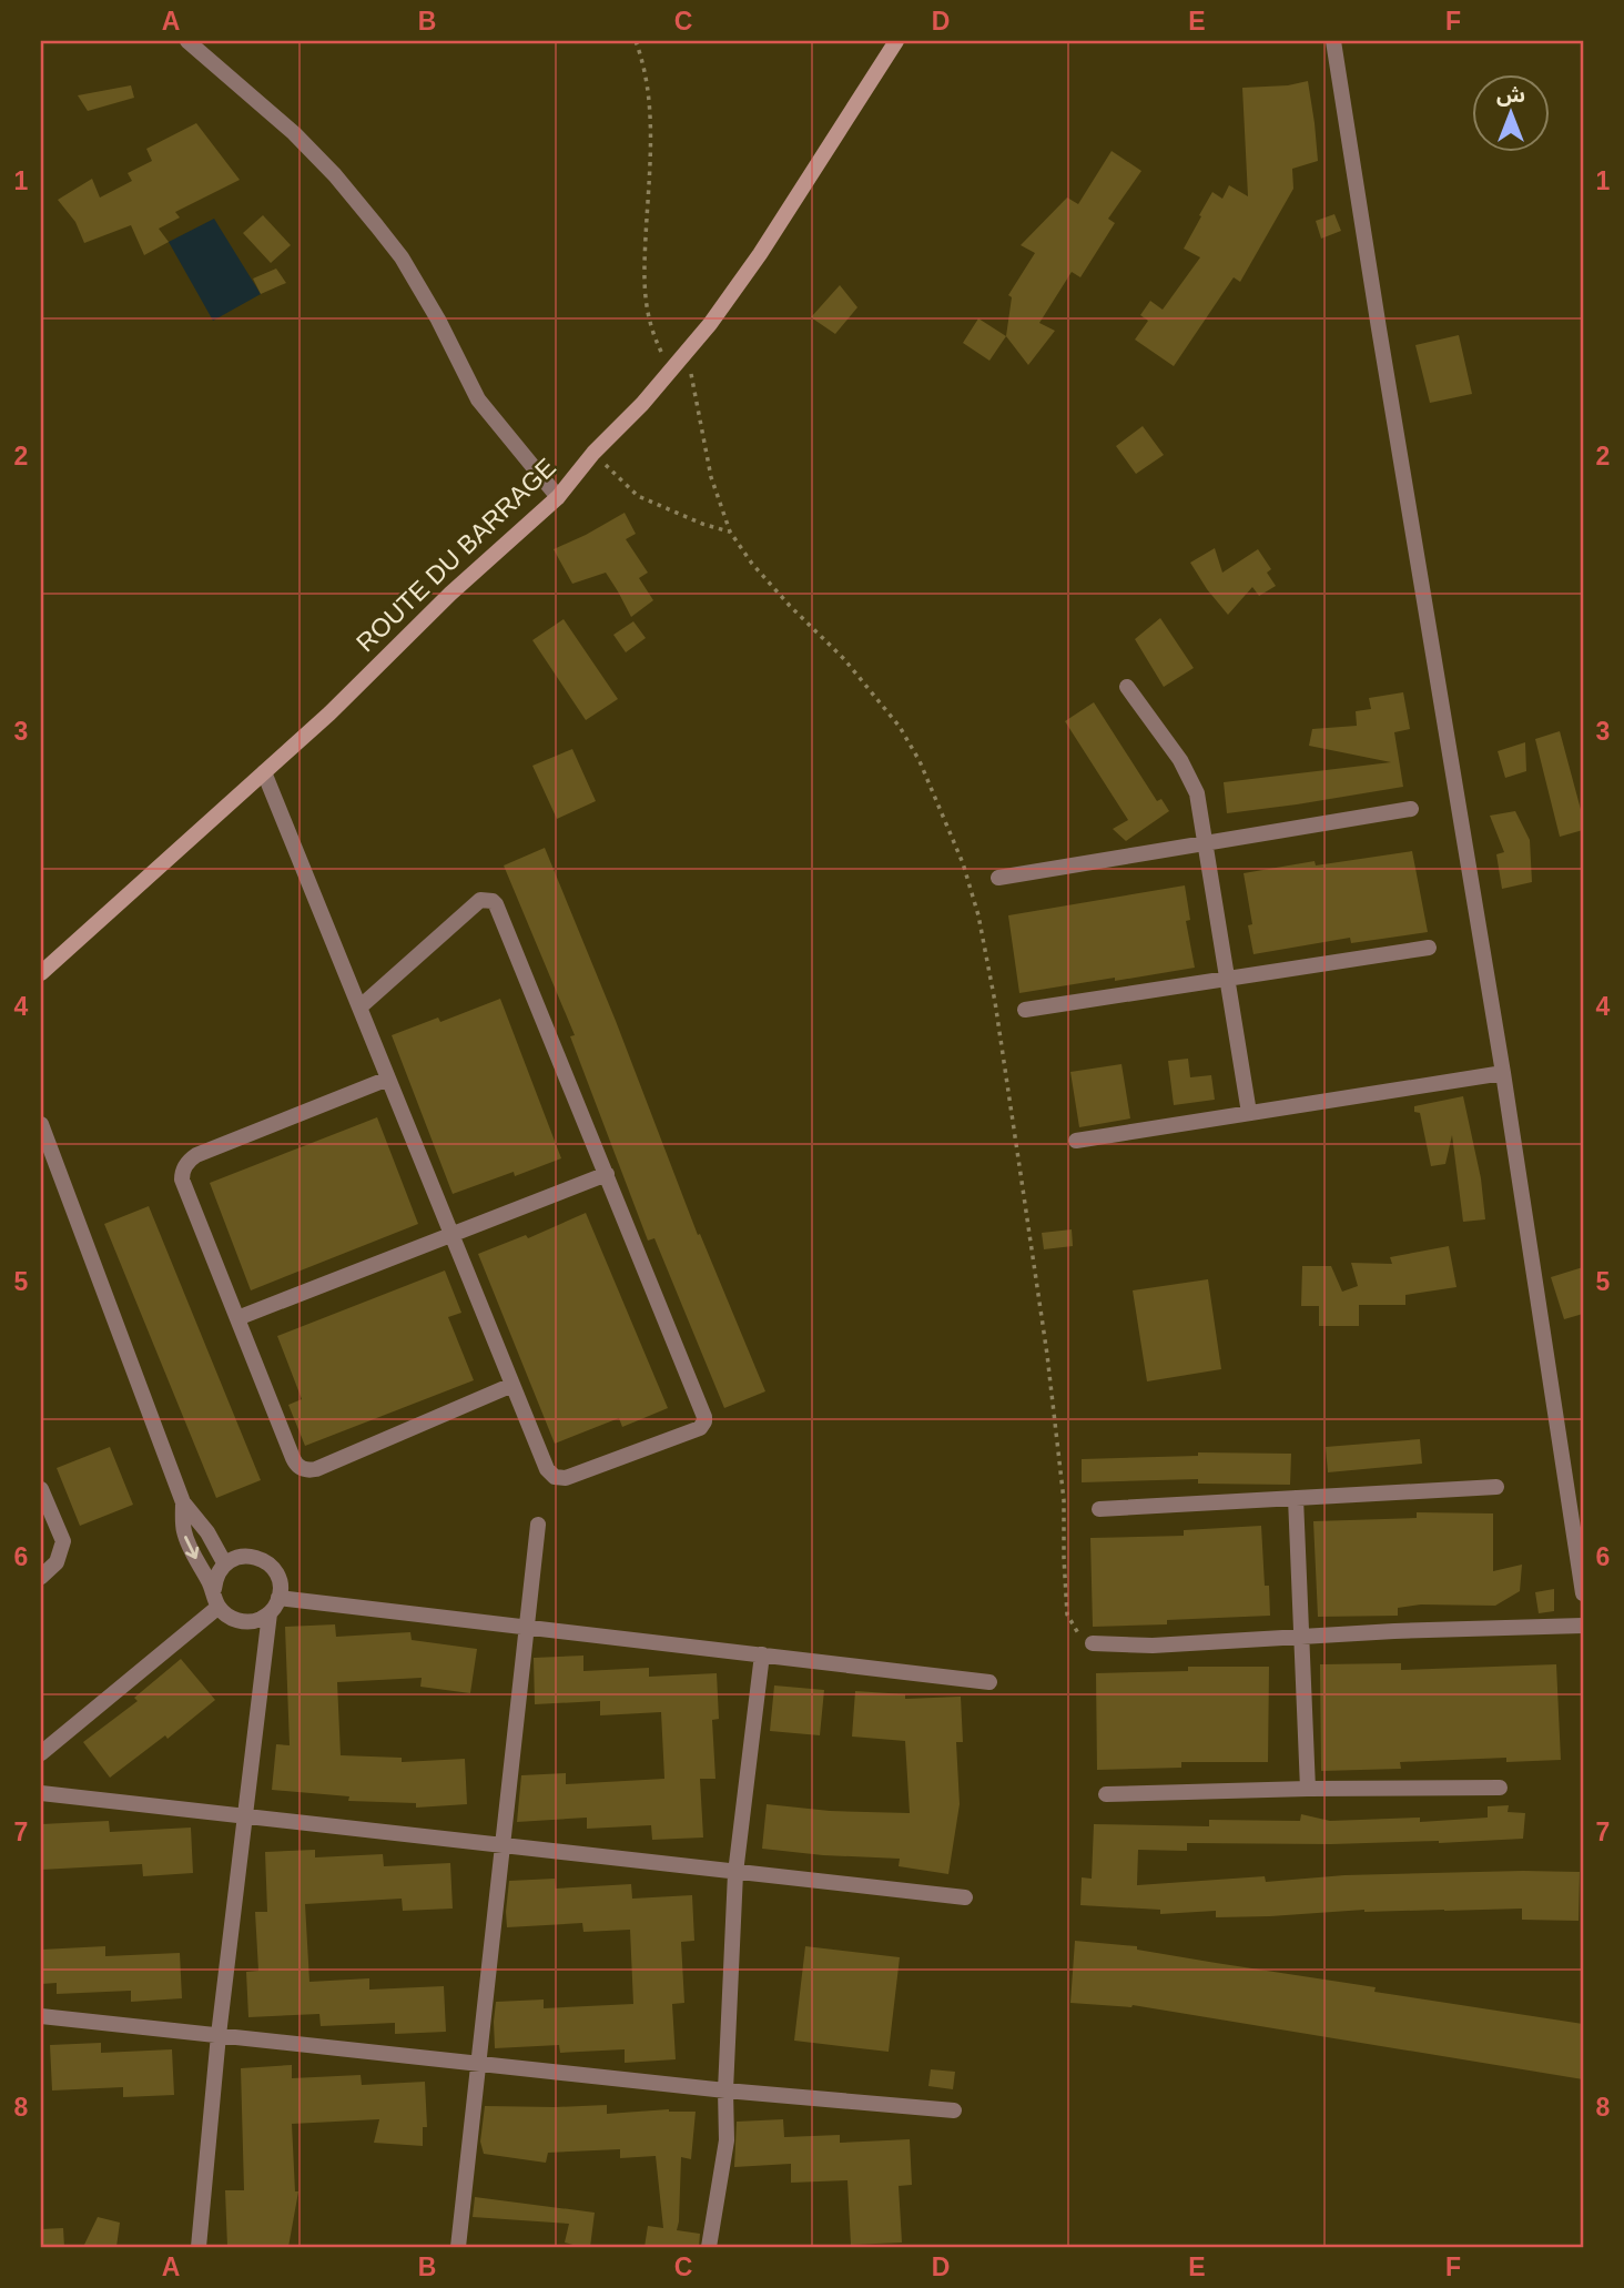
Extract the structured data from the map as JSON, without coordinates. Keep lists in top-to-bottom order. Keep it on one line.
{"streets":{"main road":["ROUTE DU BARRAGE"]},"north":"top","grid":{"columns":["A","B","C","D","E","F"],"rows":["1","2","3","4","5","6","7","8"]}}
